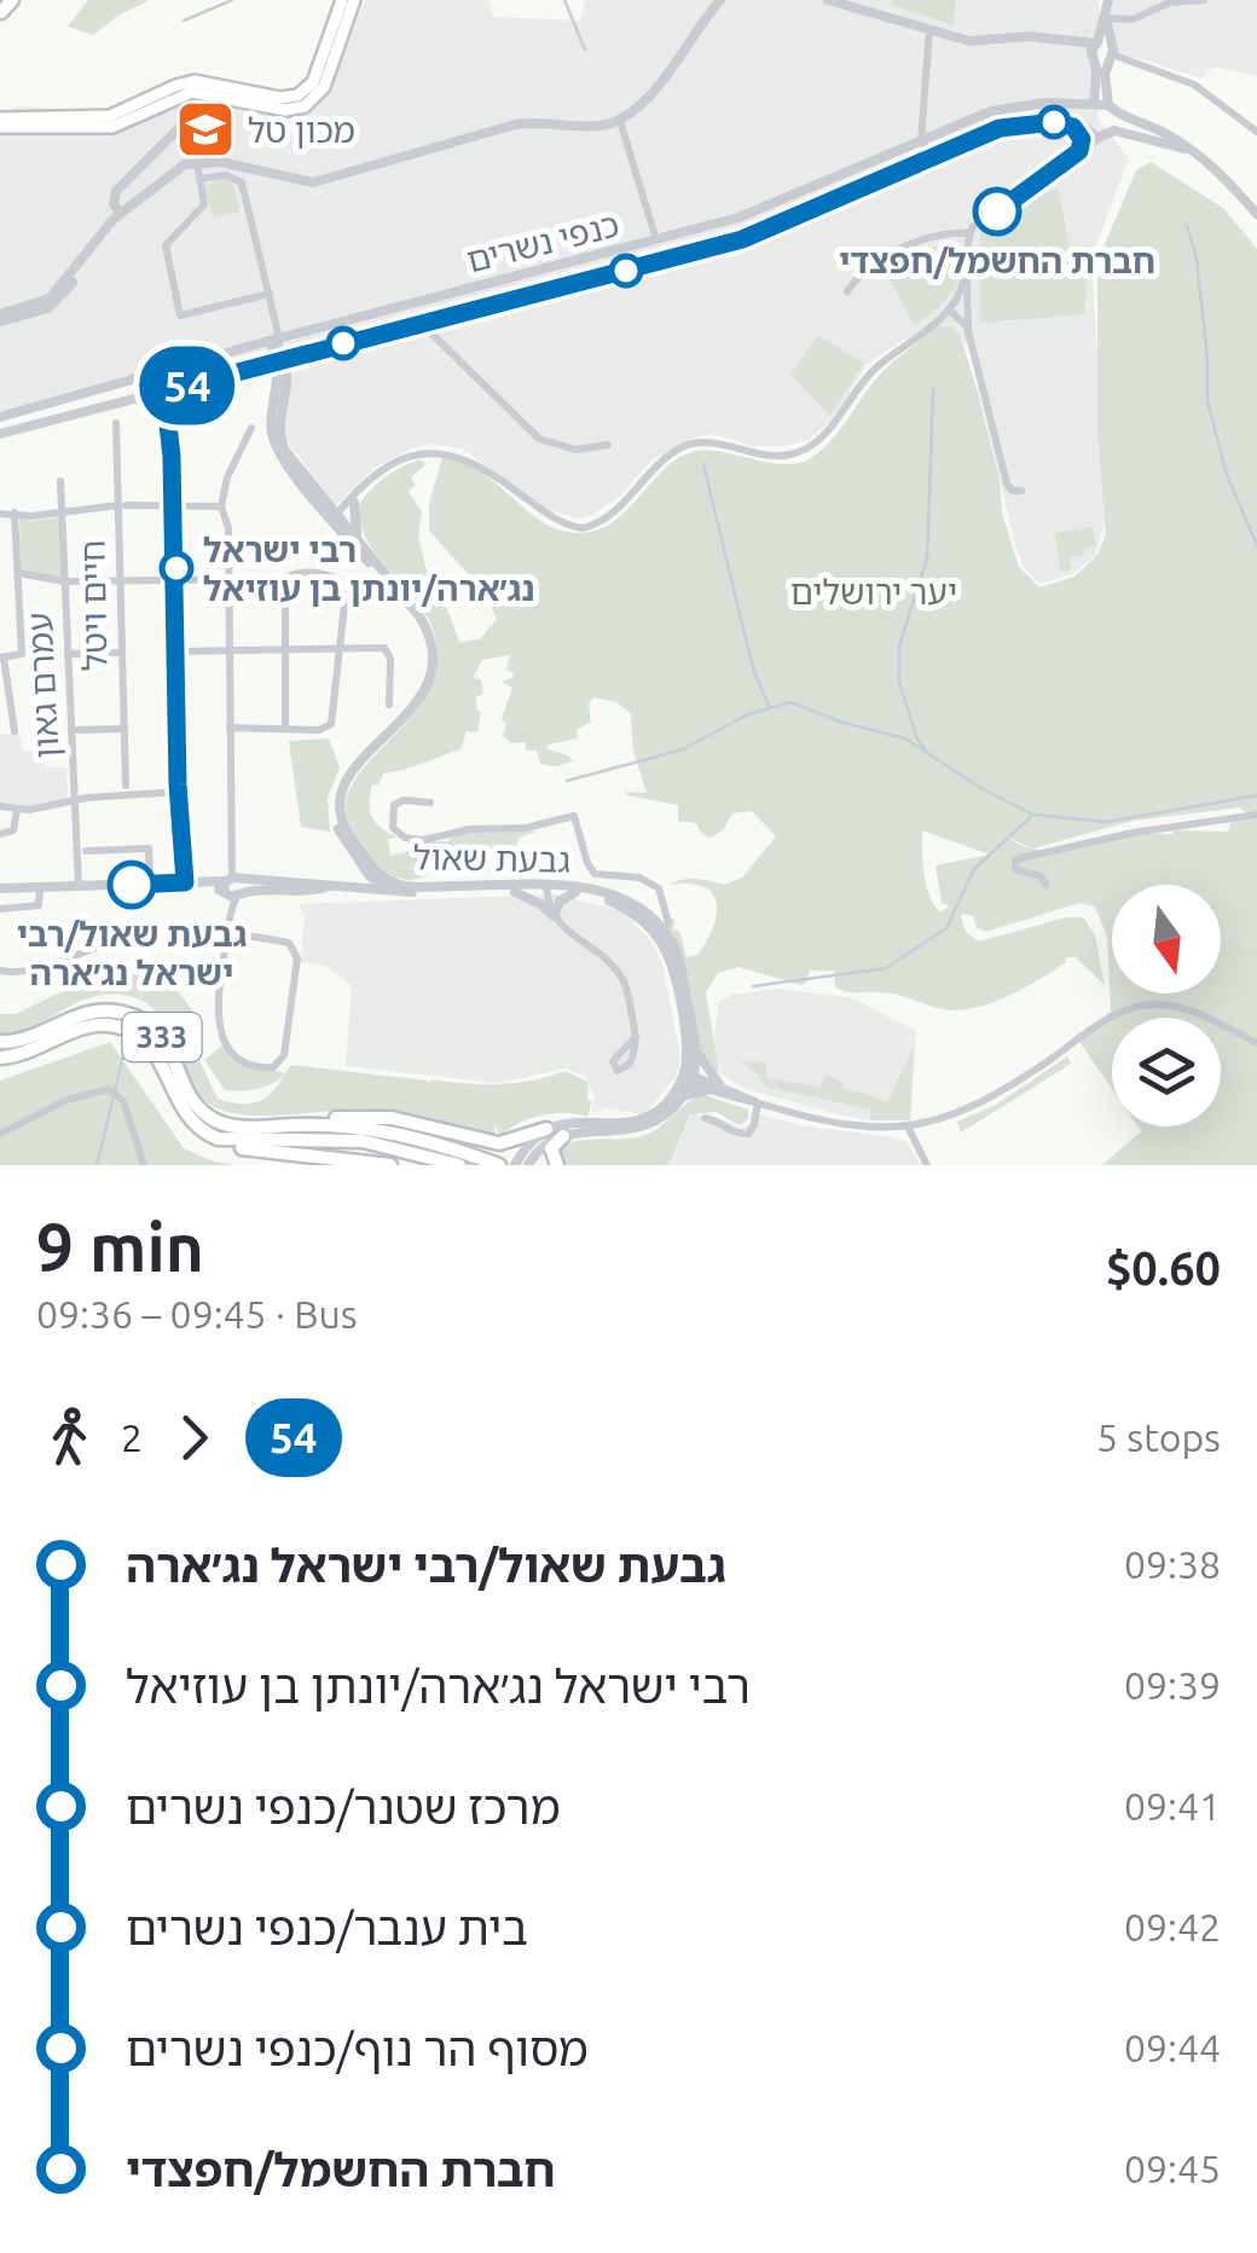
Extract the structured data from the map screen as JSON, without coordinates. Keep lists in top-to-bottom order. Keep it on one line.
{"streets":{"main road":["333"],"street":["כנפי נשרים","חיים ויטל","עמרם גאון","גבעת שאול"]},"crossings":[["עמרם גאון","גבעת שאול"]],"parks":["יער ירושלים"],"places":{"school or university":["מכון טל"],"other":["חברת החשמל/חפצדי","רבי ישראל נג׳ארה/יונתן בן עוזיאל","גבעת שאול/רבי ישראל נג׳ארה"]},"lines":["bus line 54"],"north":"bottom","page":{"on_map":"54","heading":["9 min","09:36 – 09:45 · Bus","$0.60"],"legs":["2","54","5 stops"],"list":[{"name":"גבעת שאול/רבי ישראל נג׳ארה","value":"09:38"},{"name":"רבי ישראל נג׳ארה/יונתן בן עוזיאל","value":"09:39"},{"name":"מרכז שטנר/כנפי נשרים","value":"09:41"},{"name":"בית ענבר/כנפי נשרים","value":"09:42"},{"name":"מסוף הר נוף/כנפי נשרים","value":"09:44"},{"name":"חברת החשמל/חפצדי","value":"09:45"}]}}
